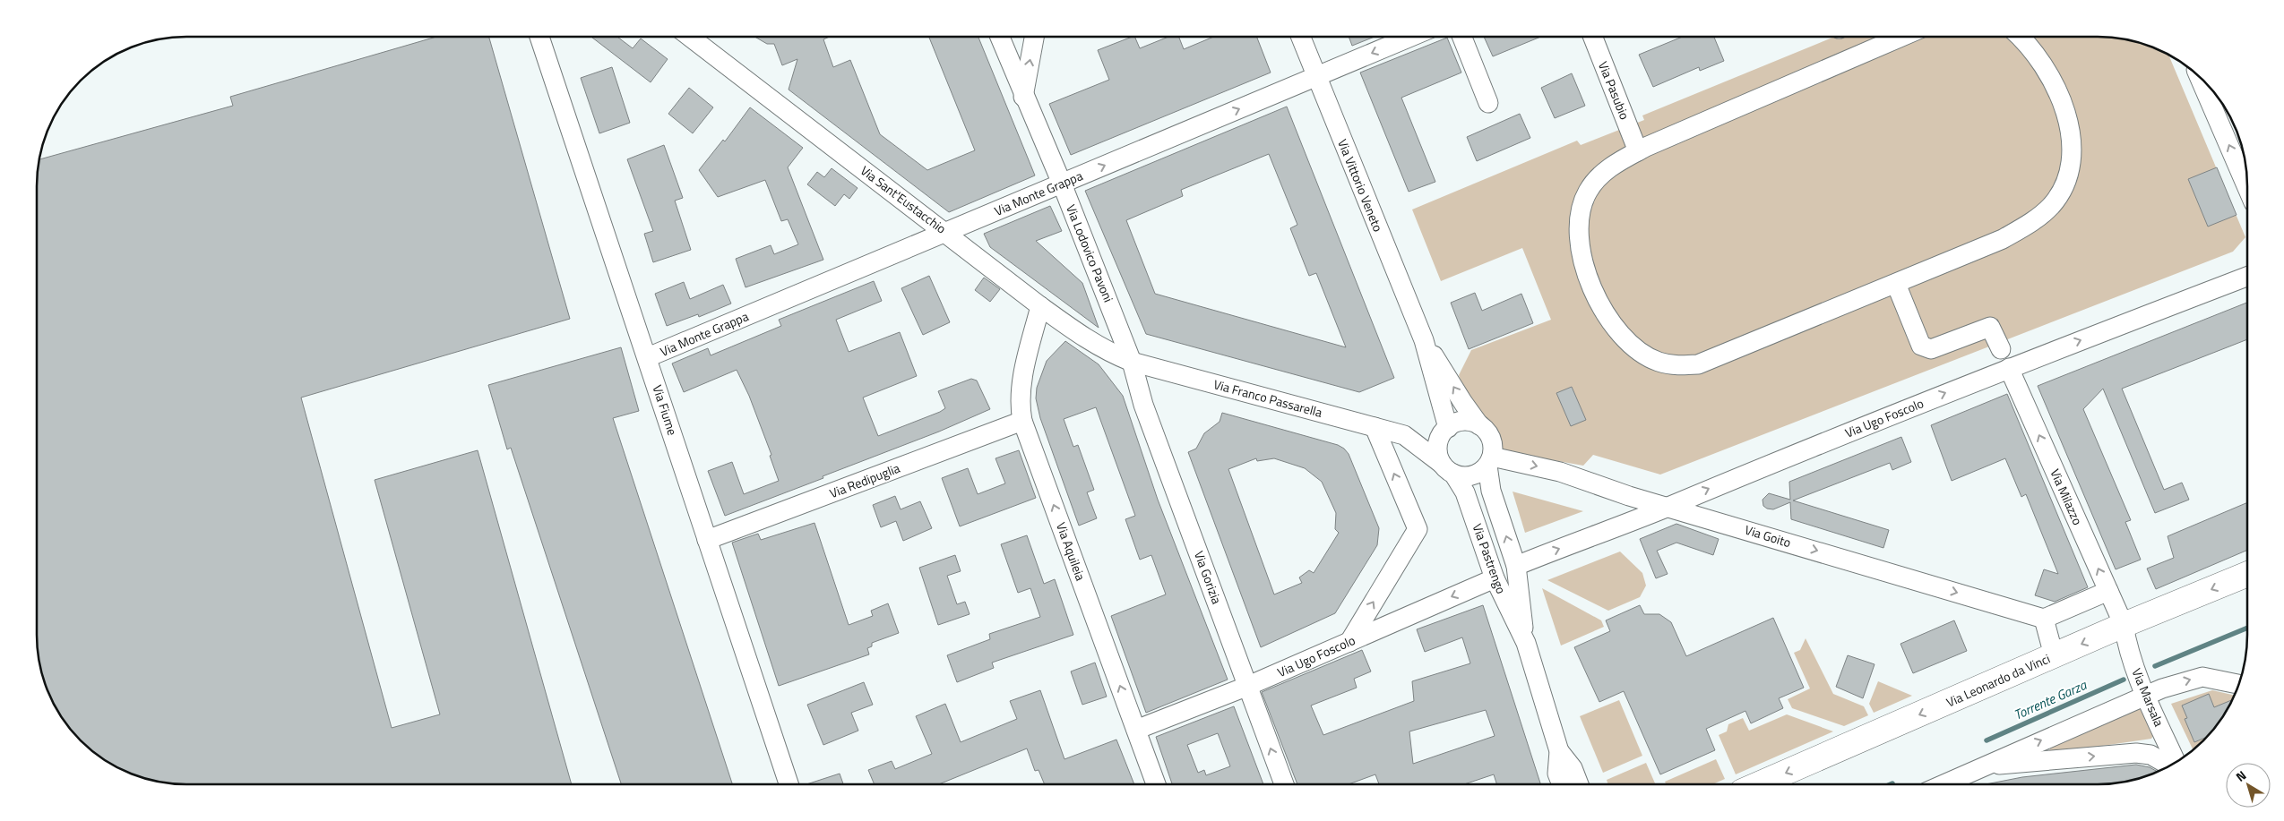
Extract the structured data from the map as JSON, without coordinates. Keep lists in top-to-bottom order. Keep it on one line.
{"streets":{"main road":["Via Leonardo da Vinci"],"street":["Via Pasubio","Via Vittorio Veneto","Via Monte Grappa","Via Sant'Eustacchio","Via Lodovico Pavoni","Via Franco Passarella","Via Fiume","Via Ugo Foscolo","Via Redipuglia","Via Milazzo","Via Goito","Via Aquileia","Via Pastrengo","Via Gorizia","Via Marsala"]},"crossings":[["Via Vittorio Veneto","Via Monte Grappa"],["Via Vittorio Veneto","Via Franco Passarella"],["Via Vittorio Veneto","Via Goito"],["Via Vittorio Veneto","Via Pastrengo"],["Via Monte Grappa","Via Sant'Eustacchio"],["Via Monte Grappa","Via Lodovico Pavoni"],["Via Monte Grappa","Via Fiume"],["Via Sant'Eustacchio","Via Lodovico Pavoni"],["Via Sant'Eustacchio","Via Franco Passarella"],["Via Sant'Eustacchio","Via Aquileia"],["Via Sant'Eustacchio","Via Gorizia"],["Via Lodovico Pavoni","Via Franco Passarella"],["Via Lodovico Pavoni","Via Gorizia"],["Via Franco Passarella","Via Goito"],["Via Franco Passarella","Via Pastrengo"],["Via Franco Passarella","Via Gorizia"],["Via Fiume","Via Redipuglia"],["Via Ugo Foscolo","Via Milazzo"],["Via Ugo Foscolo","Via Goito"],["Via Ugo Foscolo","Via Aquileia"],["Via Ugo Foscolo","Via Pastrengo"],["Via Ugo Foscolo","Via Gorizia"],["Via Redipuglia","Via Aquileia"],["Via Milazzo","Via Leonardo da Vinci"],["Via Milazzo","Via Marsala"],["Via Goito","Via Pastrengo"],["Via Leonardo da Vinci","Via Marsala"]],"one_way":["Via Milazzo","Via Goito","Via Aquileia","Via Leonardo da Vinci"],"water":["Torrente Garza"],"north":"top left"}
